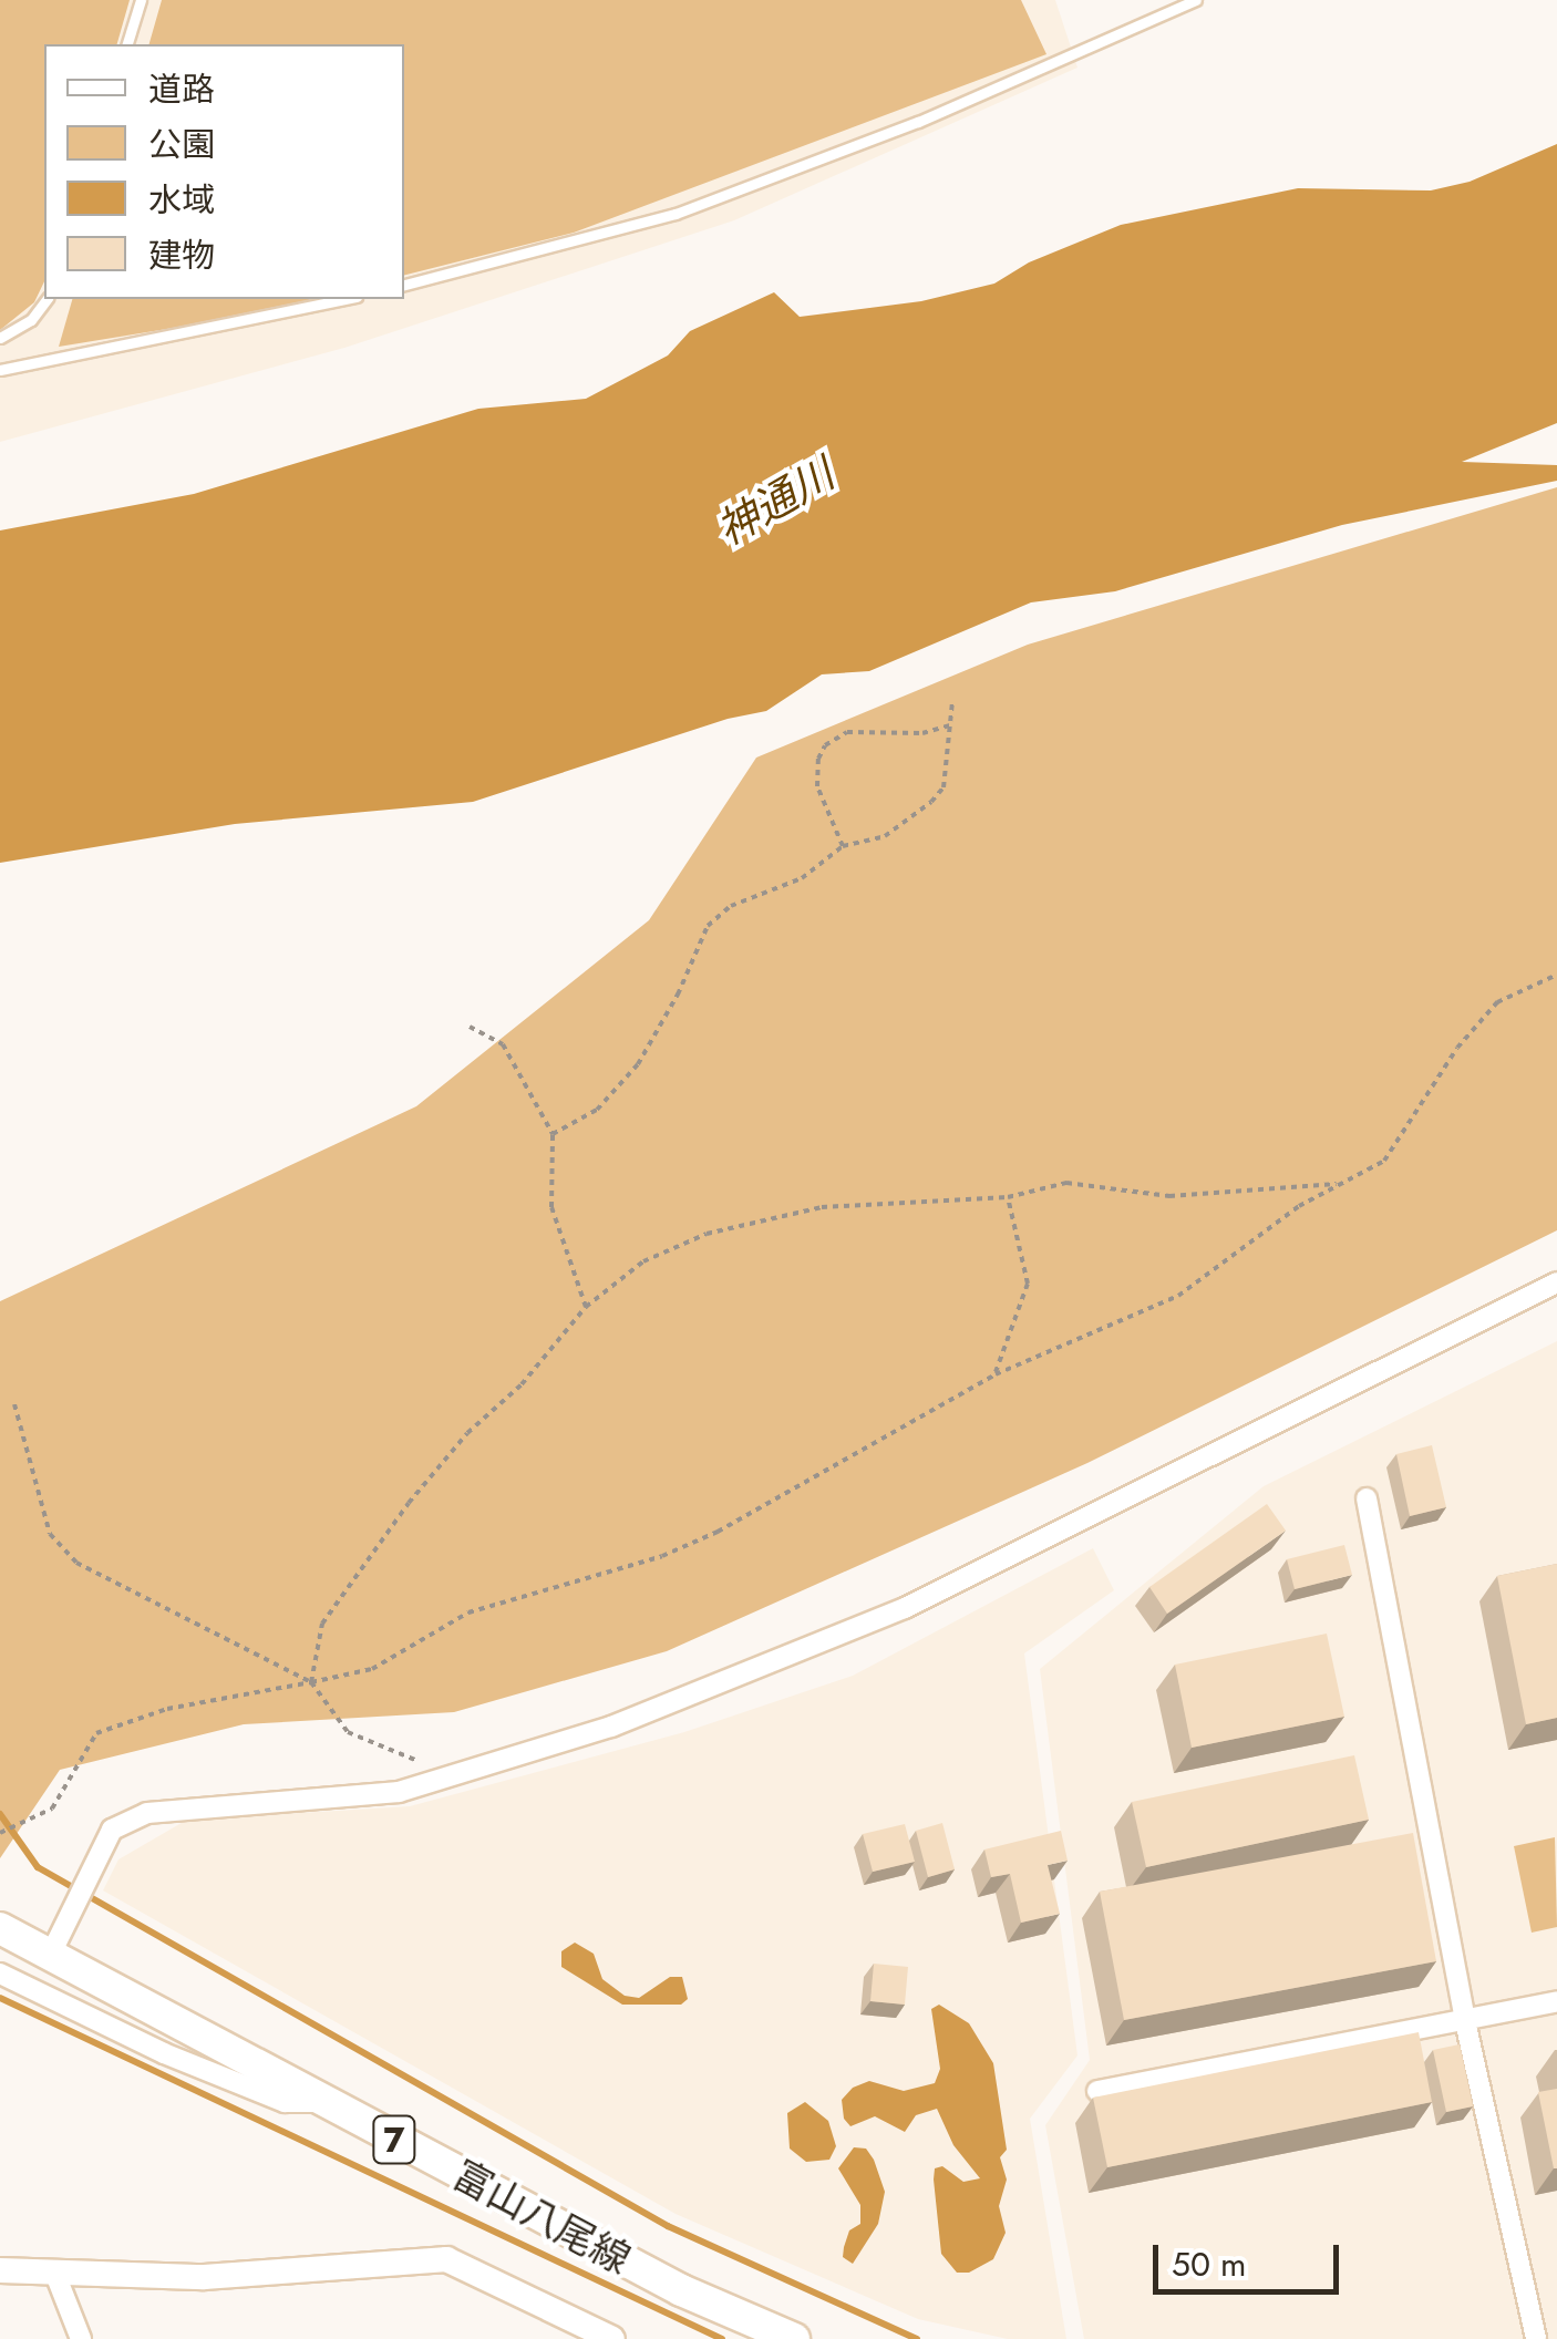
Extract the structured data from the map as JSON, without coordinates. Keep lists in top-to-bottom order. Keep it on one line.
{"streets":{"main road":["7","富山八尾線"]},"water":["神通川"],"legend":["道路","公園","水域","建物"],"scale_bar":"50 m"}
